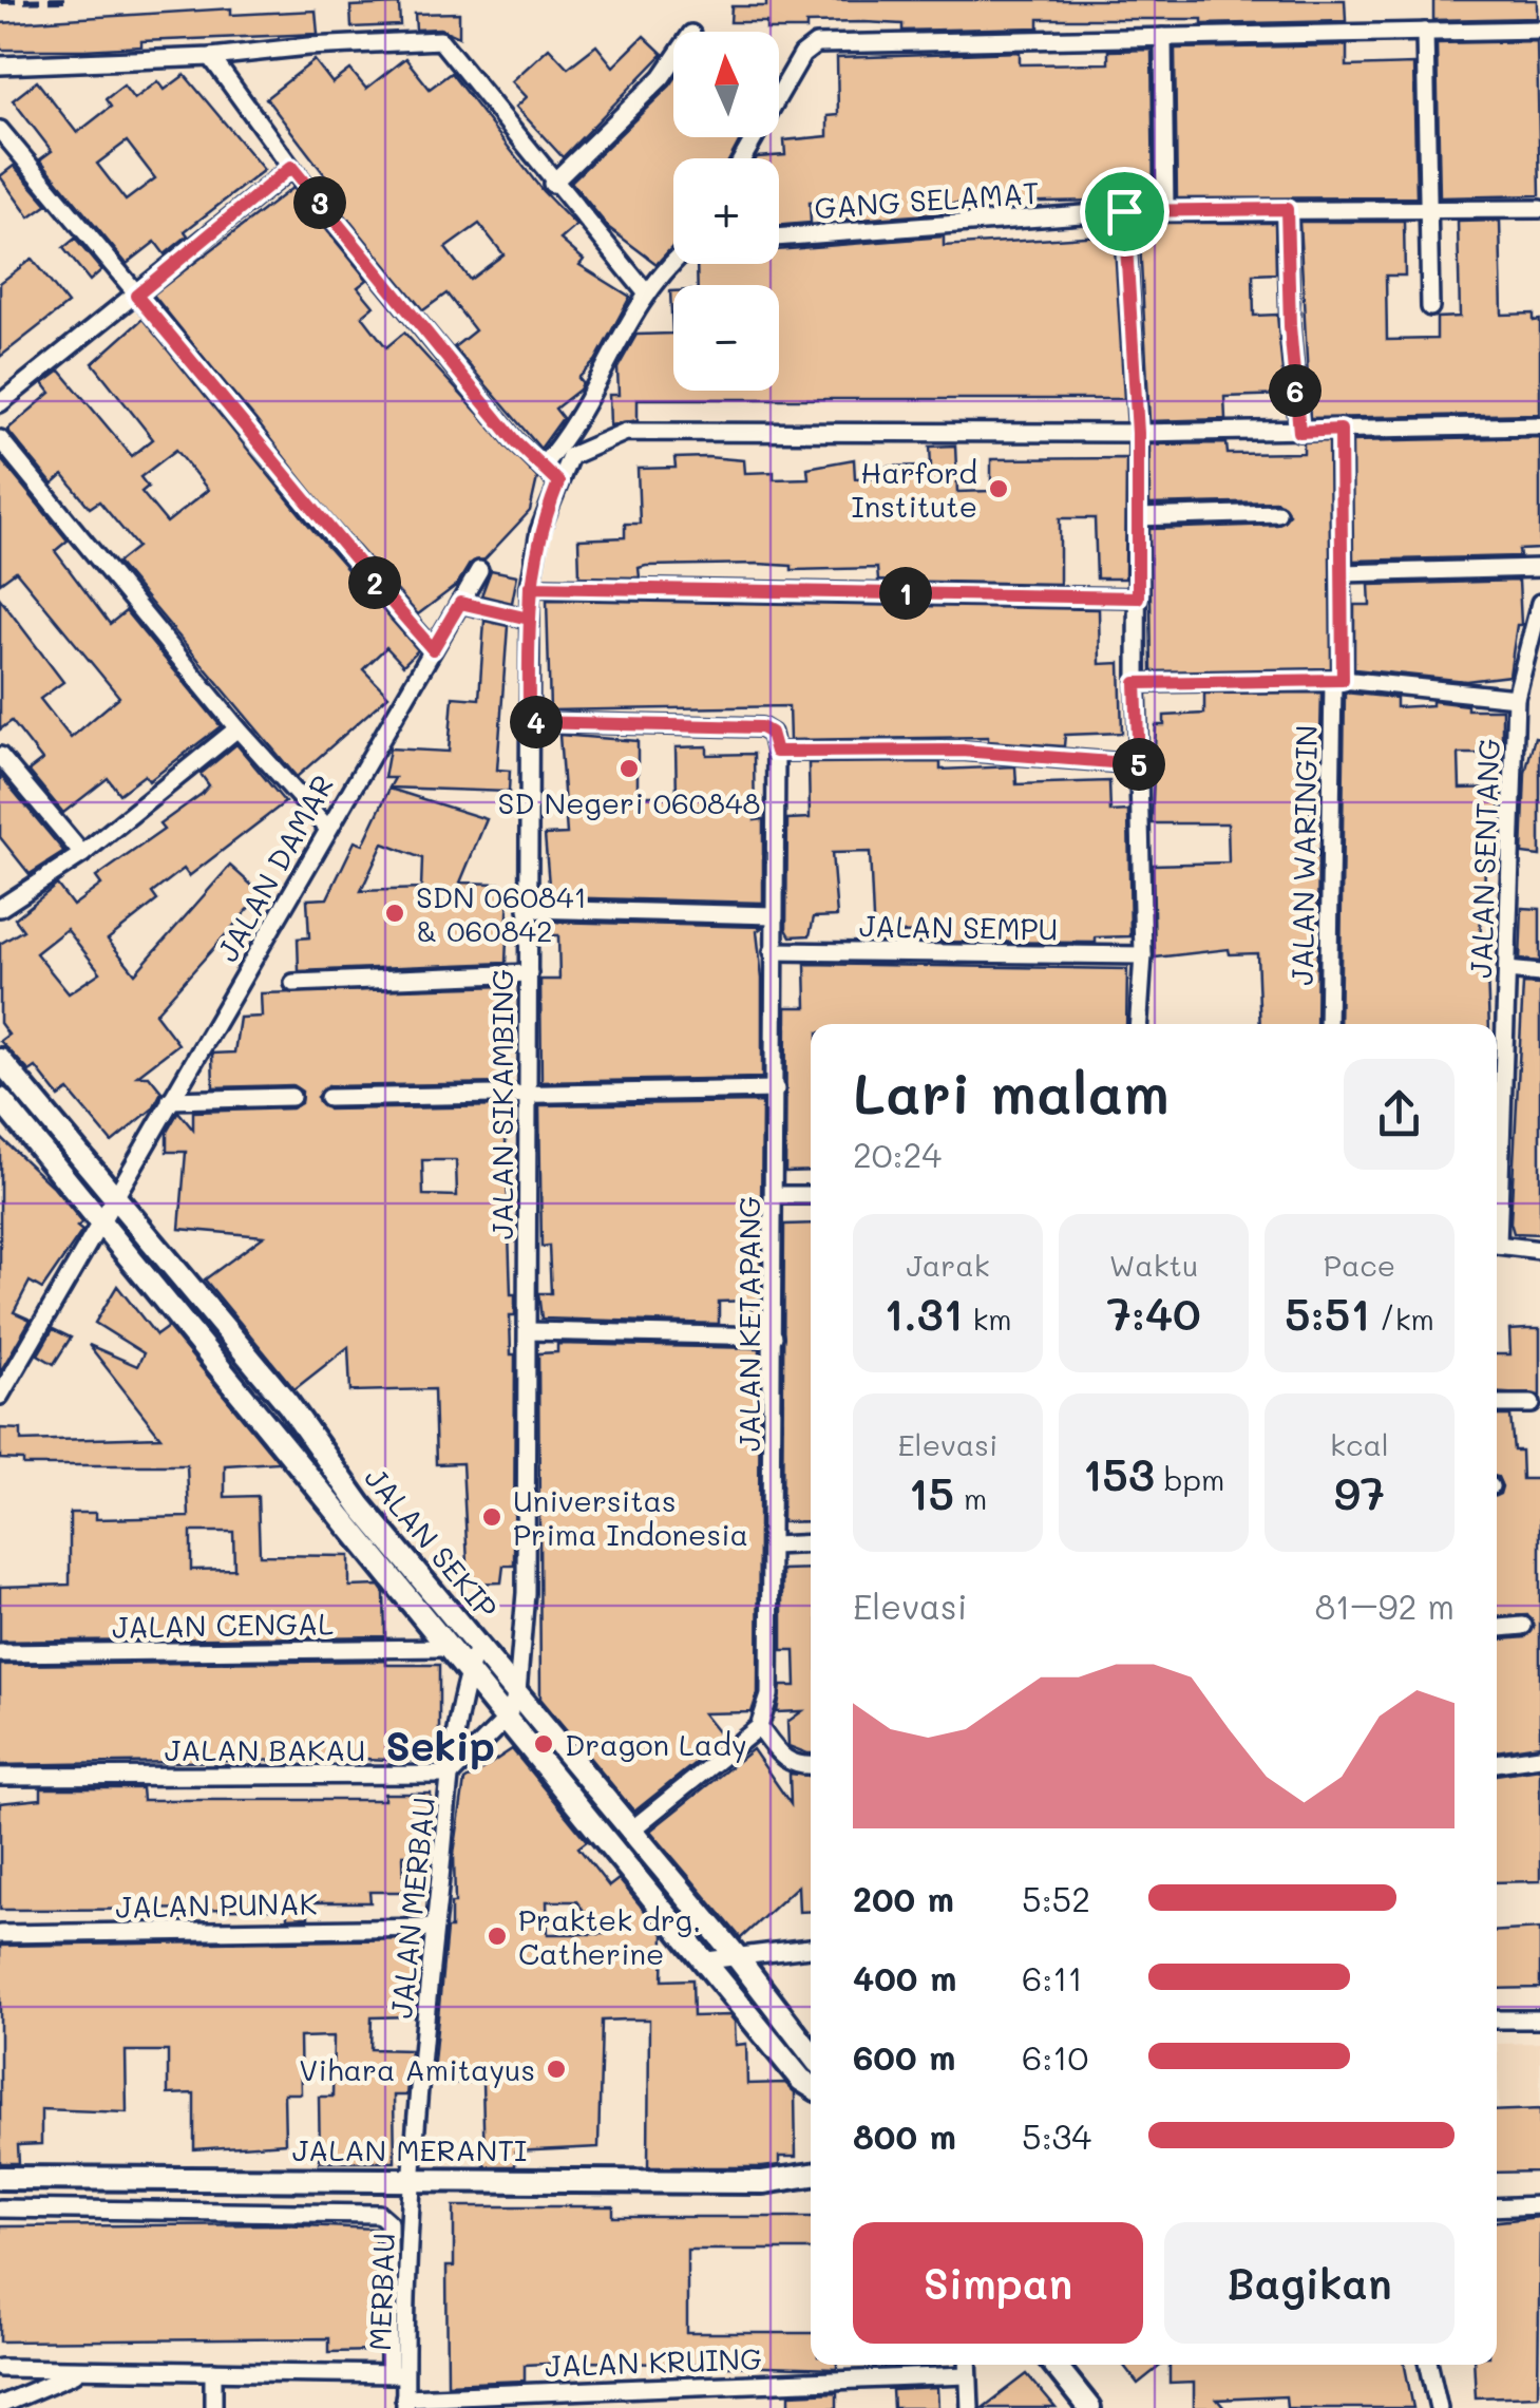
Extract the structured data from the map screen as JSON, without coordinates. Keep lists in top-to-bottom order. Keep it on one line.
{"streets":{"street":["GANG SELAMAT","JALAN WARINGIN","JALAN SENTANG","JALAN DAMAR","JALAN SEMPU","JALAN SIKAMBING","JALAN KETAPANG","JALAN SEKIP","JALAN CENGAL","JALAN BAKAU","JALAN PUNAK","JALAN MERBAU","JALAN MERANTI","MERBAU","JALAN KRUING"]},"crossings":[["JALAN WARINGIN","JALAN SIKAMBING"],["JALAN DAMAR","JALAN SEKIP"],["JALAN SEMPU","JALAN KETAPANG"],["JALAN SIKAMBING","JALAN SEKIP"],["JALAN SEKIP","JALAN CENGAL"],["JALAN SEKIP","JALAN MERBAU"],["JALAN BAKAU","JALAN MERBAU"],["JALAN PUNAK","JALAN MERBAU"],["JALAN MERBAU","JALAN MERANTI"],["JALAN MERBAU","MERBAU"],["JALAN MERANTI","MERBAU"],["MERBAU","JALAN KRUING"]],"districts":["Sekip"],"places":["Harford Institute","SD Negeri 060848","SDN 060841 & 060842","Universitas Prima Indonesia","Dragon Lady","Praktek drg. Catherine","Vihara Amitayus"],"north":"top","page":{"map_buttons":["+","−"],"pins":["3","6","2","1","4","5"],"heading":["Lari malam","20:24"],"stats":[["Jarak","1.31 km"],["Waktu","7:40"],["Pace","5:51 /km"],["Elevasi","15 m"],["153 bpm"],["kcal","97"]],"chart":["Elevasi","81–92 m"],"list":[{"name":"200 m","note":"5:52"},{"name":"400 m","note":"6:11"},{"name":"600 m","note":"6:10"},{"name":"800 m","note":"5:34"}],"buttons":["Simpan","Bagikan"]}}
